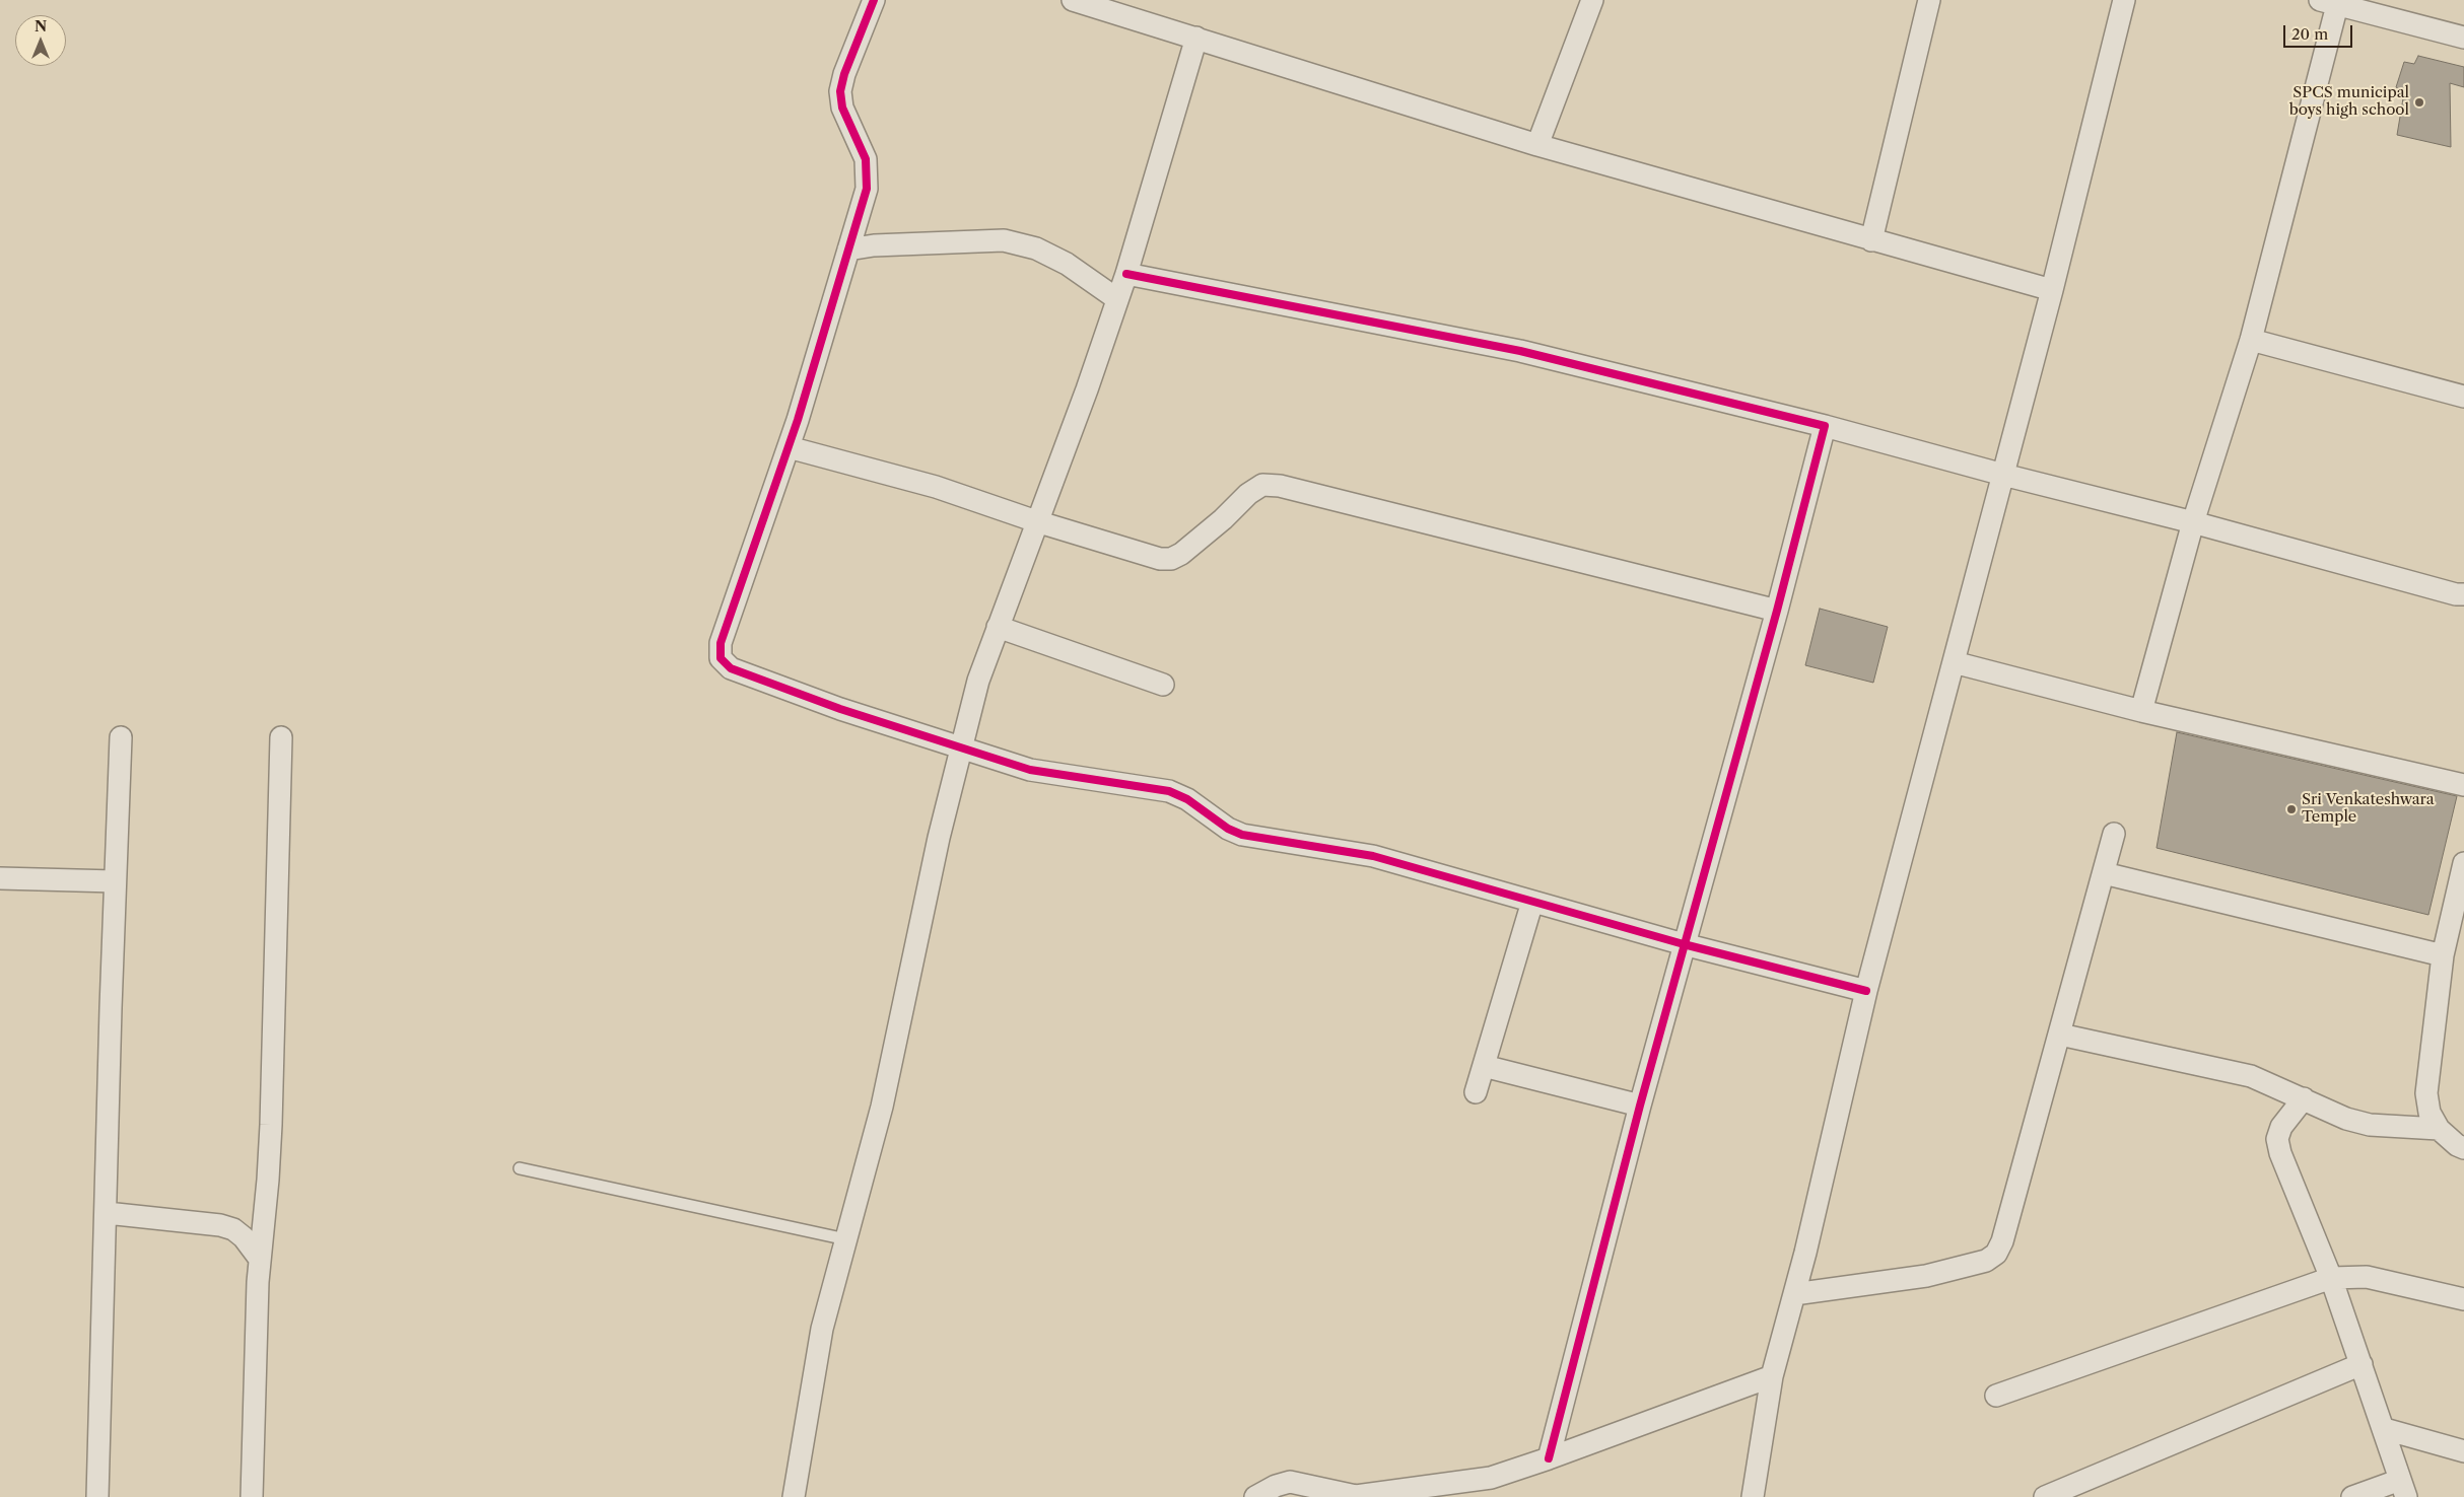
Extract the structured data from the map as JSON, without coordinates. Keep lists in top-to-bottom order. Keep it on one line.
{"places":["SPCS municipal boys high school","Sri Venkateshwara Temple"],"scale_bar":"20 m","north":"top"}
